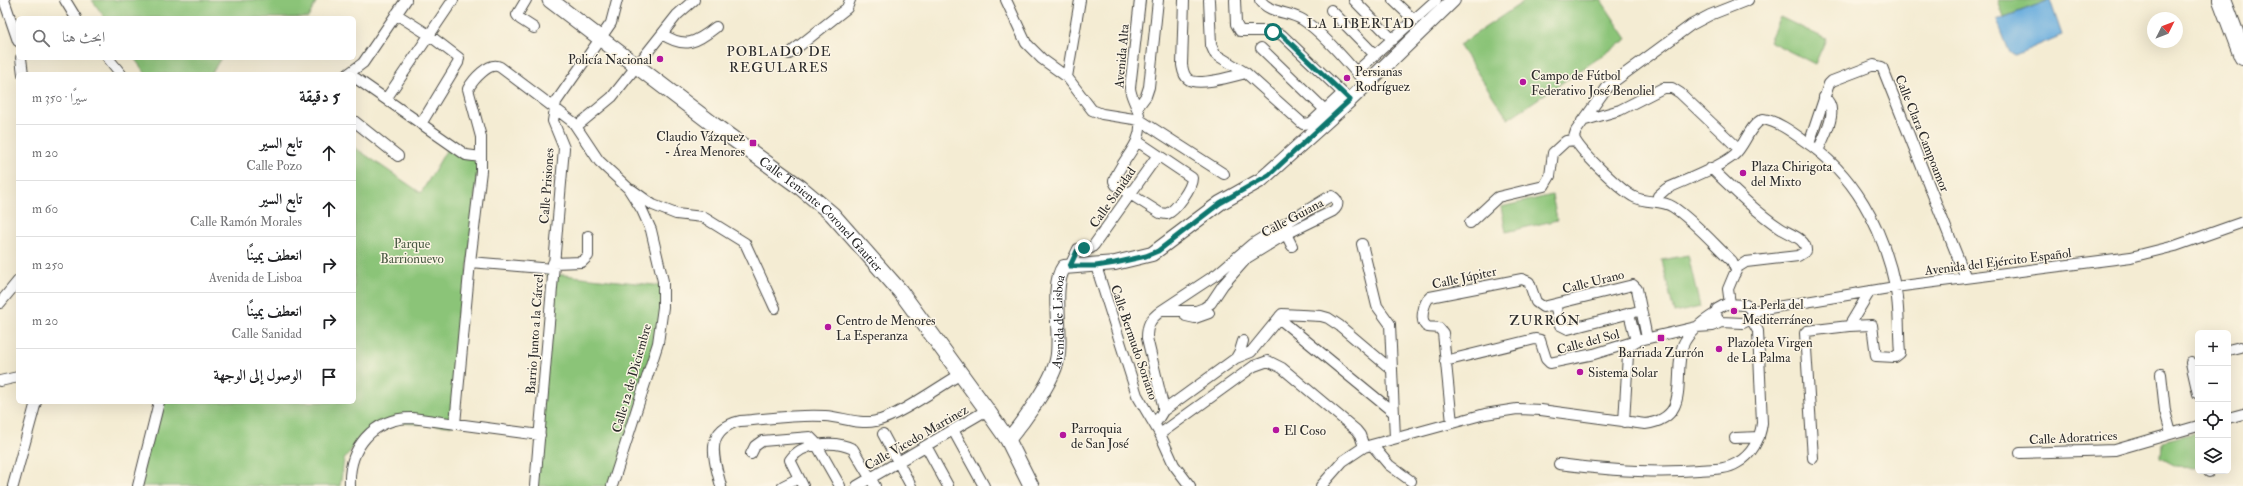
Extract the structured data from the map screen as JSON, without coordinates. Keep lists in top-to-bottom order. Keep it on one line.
{"streets":{"main road":["Calle Teniente Coronel Gautier"],"street":["Avenida Alta","Calle Clara Campoamor","Calle Prisiones","Calle Sanidad","Calle Guiana","Avenida del Ejército Español","Calle Júpiter","Calle Urano","Avenida de Lisboa","Barrio Junto a la Cárcel","Calle del Sol","Calle Bermudo Soriano","Calle 12 de Diciembre","Calle Vicedo Martinez","Calle Adoratrices"]},"crossings":[["Avenida Alta","Calle Sanidad"],["Calle Clara Campoamor","Avenida del Ejército Español"],["Calle Prisiones","Barrio Junto a la Cárcel"],["Calle Prisiones","Calle 12 de Diciembre"],["Calle Sanidad","Avenida de Lisboa"],["Calle Teniente Coronel Gautier","Avenida de Lisboa"],["Calle Teniente Coronel Gautier","Calle Vicedo Martinez"],["Calle Júpiter","Calle Urano"],["Calle Júpiter","Calle del Sol"],["Avenida de Lisboa","Calle Bermudo Soriano"]],"districts":["LA LIBERTAD","POBLADO DE REGULARES","ZURRÓN"],"parks":["Parque Barrionuevo"],"places":{"other":["Policía Nacional","Persianas Rodríguez","Campo de Fútbol Federativo José Benoliel","Plaza Chirigota del Mixto","La Perla del Mediterráneo","Centro de Menores La Esperanza","Plazoleta Virgen de La Palma","Sistema Solar","El Coso","Parroquia de San José"],"transit":["Claudio Vázquez - Área Menores","Barriada Zurrón"]},"north":"top right","page":{"search":"ابحث هنا","heading":["5 دقيقة","سيرًا · 350 m"],"list":[["تابع السير","Calle Pozo","20 m"],["تابع السير","Calle Ramón Morales","60 m"],["انعطف يمينًا","Avenida de Lisboa","250 m"],["انعطف يمينًا","Calle Sanidad","20 m"],"الوصول إلى الوجهة"],"map_buttons":["+","−"]}}
